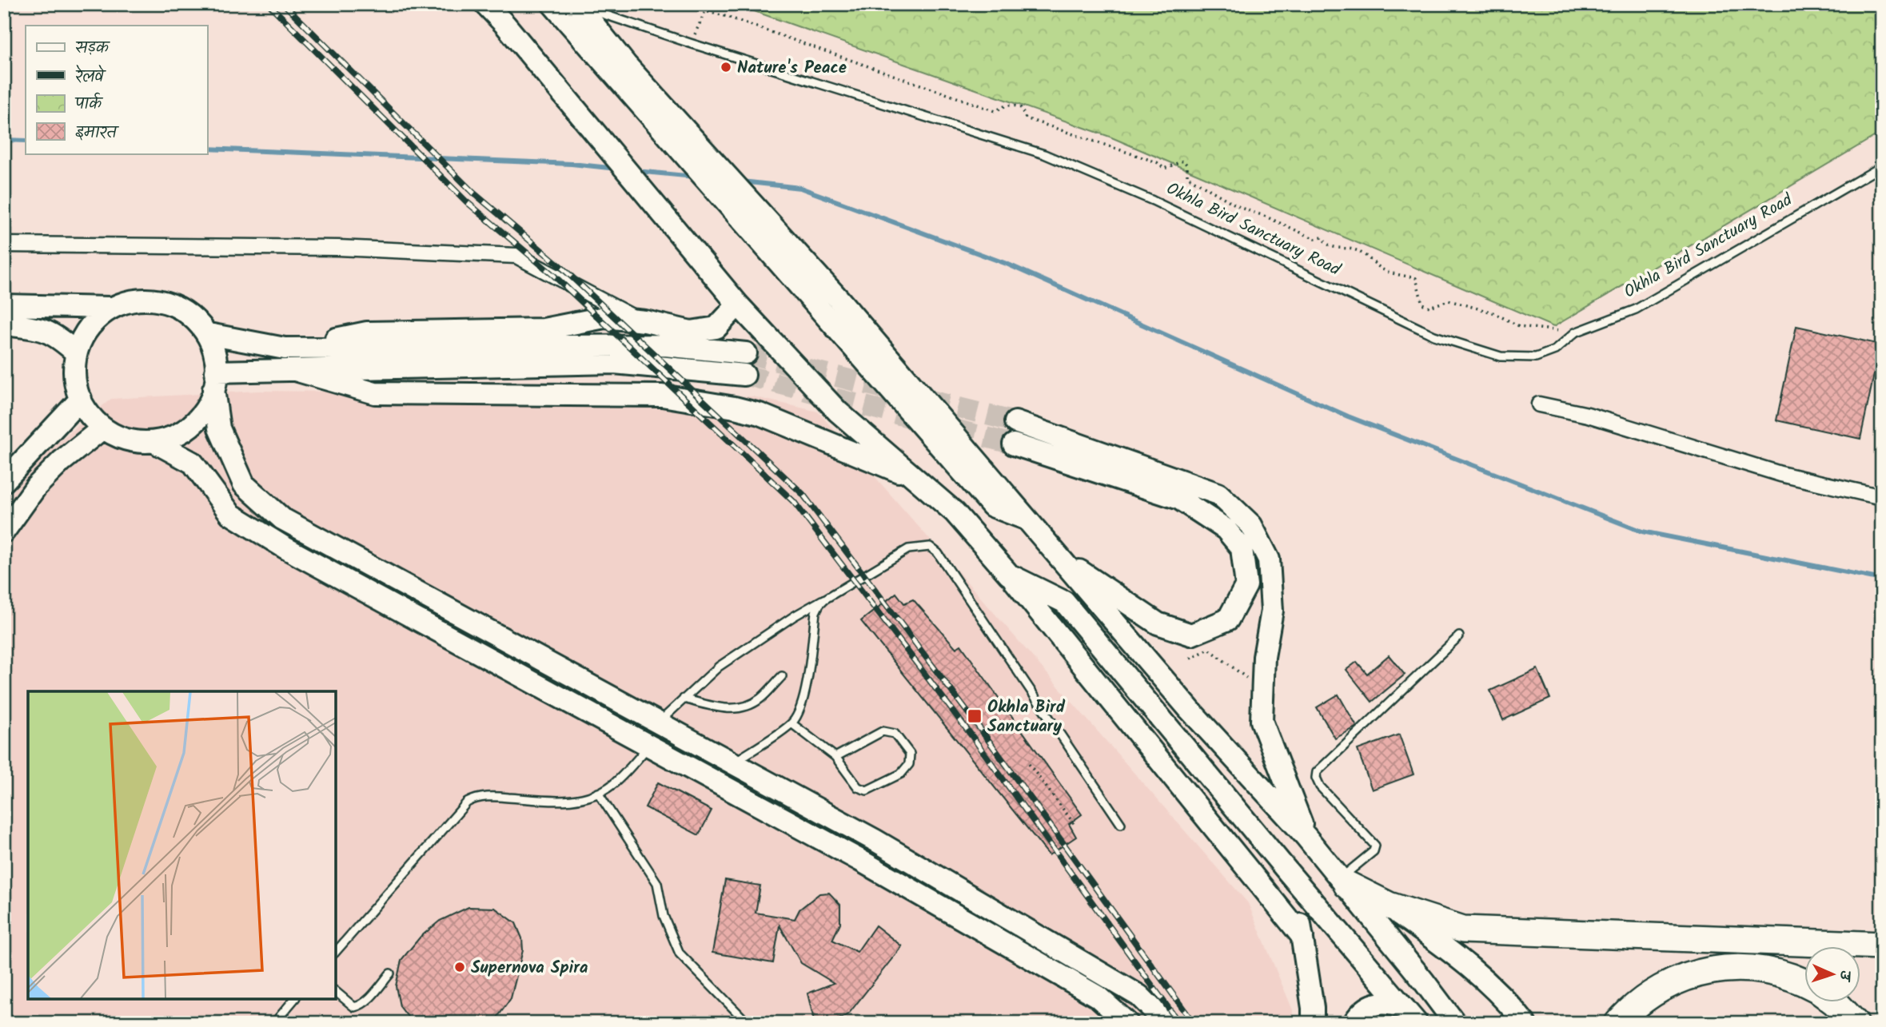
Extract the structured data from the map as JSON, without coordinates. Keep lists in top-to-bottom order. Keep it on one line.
{"streets":{"lane":["Okhla Bird Sanctuary Road"]},"places":{"other":["Nature's Peace","Supernova Spira"],"transit":["Okhla Bird Sanctuary"]},"legend":["सड़क","रेलवे","पार्क","इमारत"],"north":"right"}
